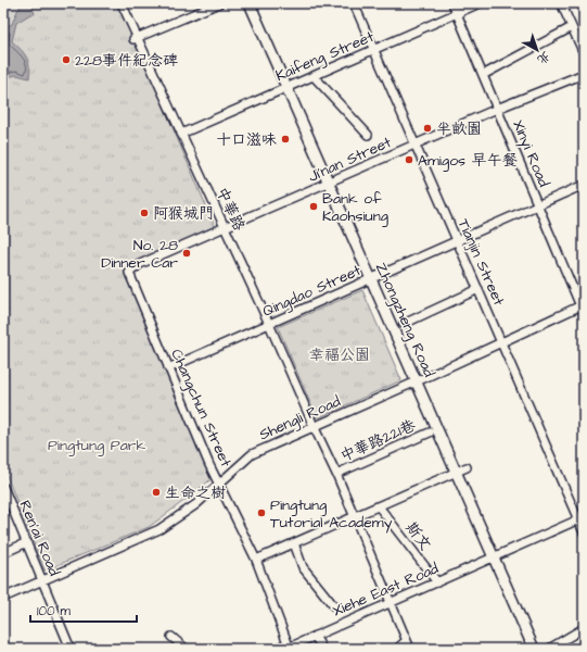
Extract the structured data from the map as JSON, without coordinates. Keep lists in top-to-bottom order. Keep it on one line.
{"streets":{"main road":["Zhongzheng Road"],"street":["Kaifeng Street","Xinyi Road","Ji'nan Street","中華路","Tianjin Street","Qingdao Street","Changchun Street","Shengli Road","中華路221巷","斯文","Ren'ai Road","Xiehe East Road"]},"crossings":[["Kaifeng Street","Xinyi Road"],["Kaifeng Street","中華路"],["Kaifeng Street","Tianjin Street"],["Kaifeng Street","Zhongzheng Road"],["Xinyi Road","Ji'nan Street"],["Xinyi Road","Qingdao Street"],["Xinyi Road","Shengli Road"],["Ji'nan Street","中華路"],["Ji'nan Street","Tianjin Street"],["Ji'nan Street","Zhongzheng Road"],["Ji'nan Street","Changchun Street"],["中華路","Qingdao Street"],["中華路","Shengli Road"],["中華路","中華路221巷"],["中華路","Xiehe East Road"],["Tianjin Street","Qingdao Street"],["Tianjin Street","Shengli Road"],["Tianjin Street","Xiehe East Road"],["Qingdao Street","Zhongzheng Road"],["Qingdao Street","Changchun Street"],["Zhongzheng Road","Shengli Road"],["Zhongzheng Road","Xiehe East Road"],["Changchun Street","Shengli Road"],["Changchun Street","Xiehe East Road"],["Shengli Road","Ren'ai Road"],["斯文","Xiehe East Road"]],"parks":["幸福公園","Pingtung Park"],"places":["228事件紀念碑","半畝園","十口滋味","Amigos 早午餐","Bank of Kaohsiung","阿猴城門","No. 28 Dinner Car","生命之樹","Pingtung Tutorial Academy"],"scale_bar":"100 m","north":"bottom right"}
